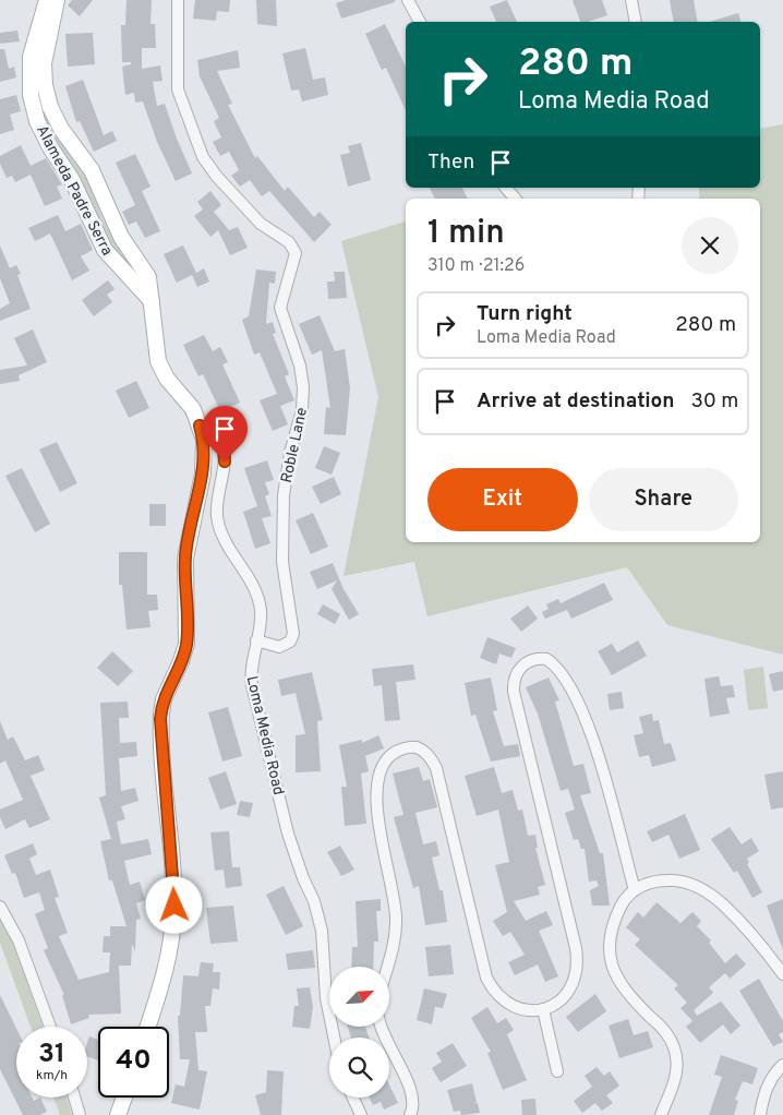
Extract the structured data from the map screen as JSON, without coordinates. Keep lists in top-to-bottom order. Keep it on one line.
{"streets":{"street":["Alameda Padre Serra","Roble Lane","Loma Media Road"]},"crossings":[["Alameda Padre Serra","Loma Media Road"],["Roble Lane","Loma Media Road"]],"north":"top right","page":{"turn":["280 m","Loma Media Road"],"then":"Then","heading":["1 min","310 m · 21:26"],"list":[{"name":"Turn right","note":"Loma Media Road","value":"280 m"},{"name":"Arrive at destination","value":"30 m"}],"buttons":["Exit","Share"],"speed":"31 km/h","limit":"40"}}
